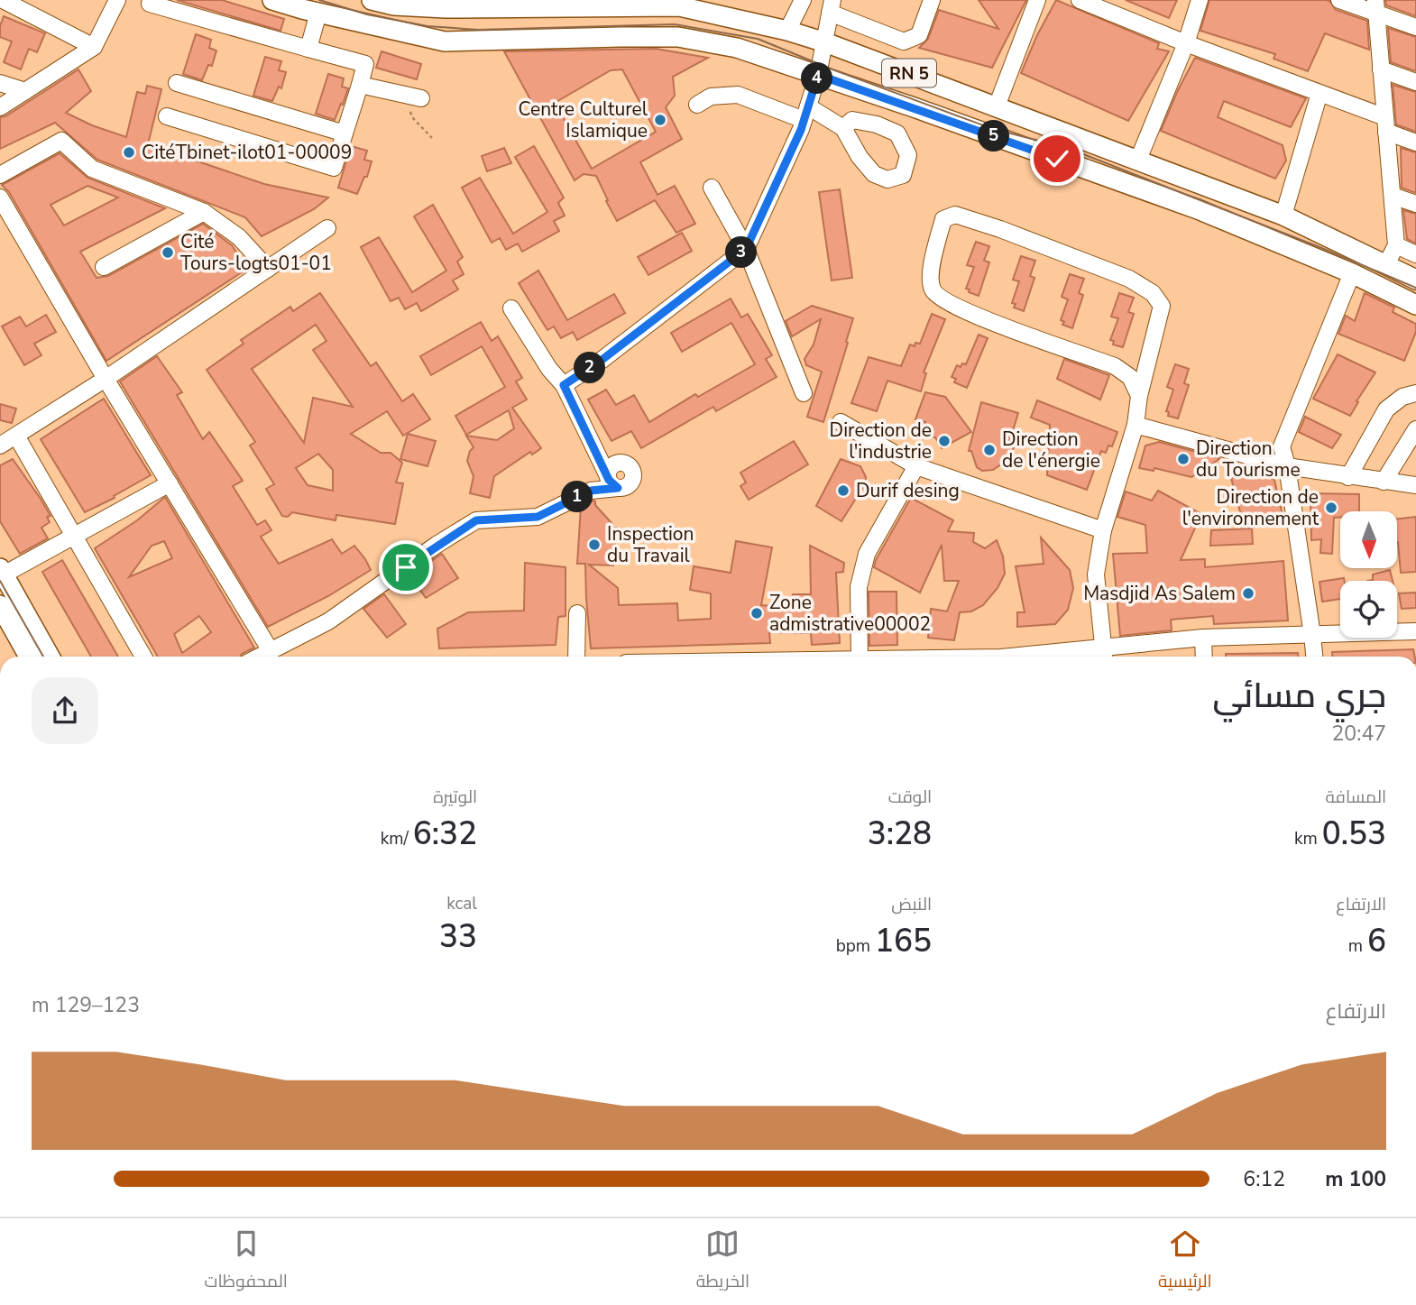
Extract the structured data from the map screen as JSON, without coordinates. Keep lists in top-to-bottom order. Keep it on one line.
{"streets":{"main road":["RN 5"]},"places":["Centre Culturel Islamique","CitéTbinet-ilot01-00009","Cité Tours-logts01-01","Direction de l'industrie","Direction de l'énergie","Direction du Tourisme","Durif desing","Direction de l'environnement","Inspection du Travail","Masdjid As Salem","Zone admistrative00002"],"north":"bottom","page":{"pins":["4","5","3","2","1"],"heading":["جري مسائي","20:47"],"stats":[["المسافة","0.53 km"],["الوقت","3:28"],["الوتيرة","6:32 /km"],["الارتفاع","6 m"],["النبض","165 bpm"],["kcal","33"]],"chart":["الارتفاع","123–129 m"],"list":[{"name":"100 m","note":"6:12"}],"tabs":["الرئيسية","الخريطة","المحفوظات"]}}
